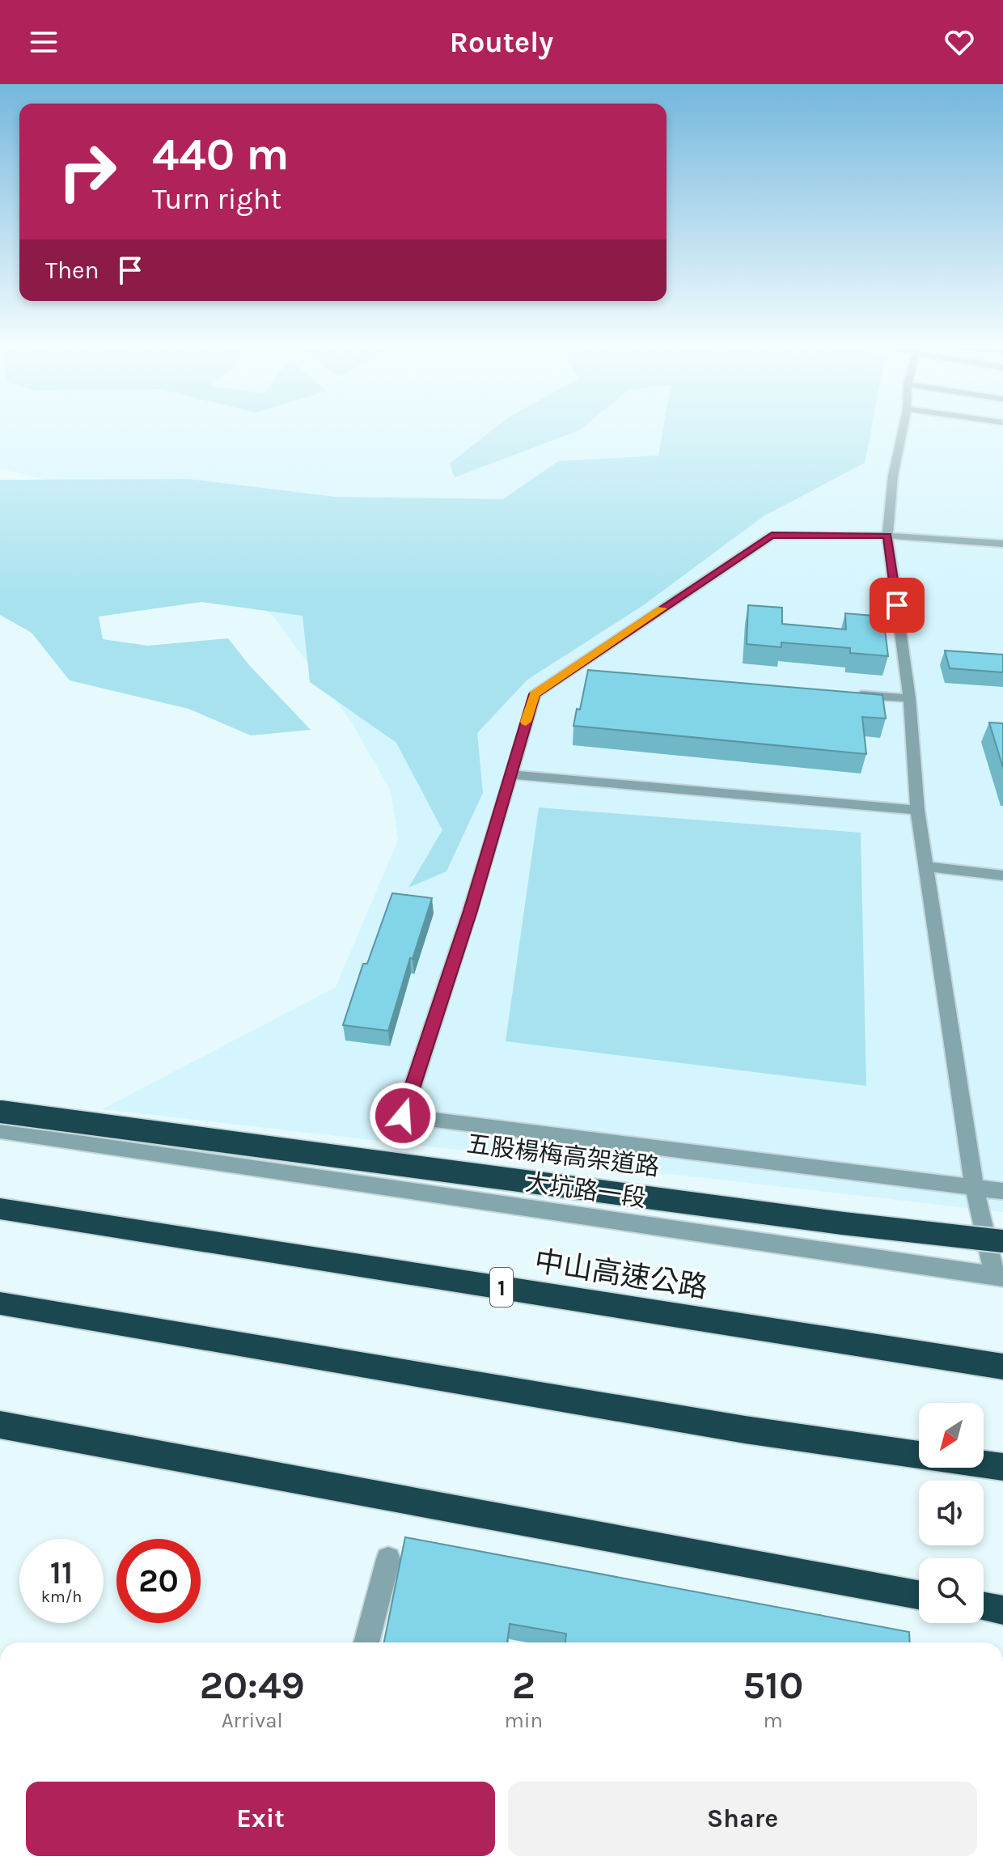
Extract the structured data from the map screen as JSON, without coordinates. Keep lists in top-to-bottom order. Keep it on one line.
{"streets":{"highway":["五股楊梅高架道路","中山高速公路","1"],"street":["大坑路一段"]},"north":"bottom left","page":{"header":"Routely","turn":["440 m","Turn right"],"then":"Then","speed":"11 km/h","limit":"20","eta":["20:49","Arrival","2","min","510","m"],"buttons":["Exit","Share"]}}
